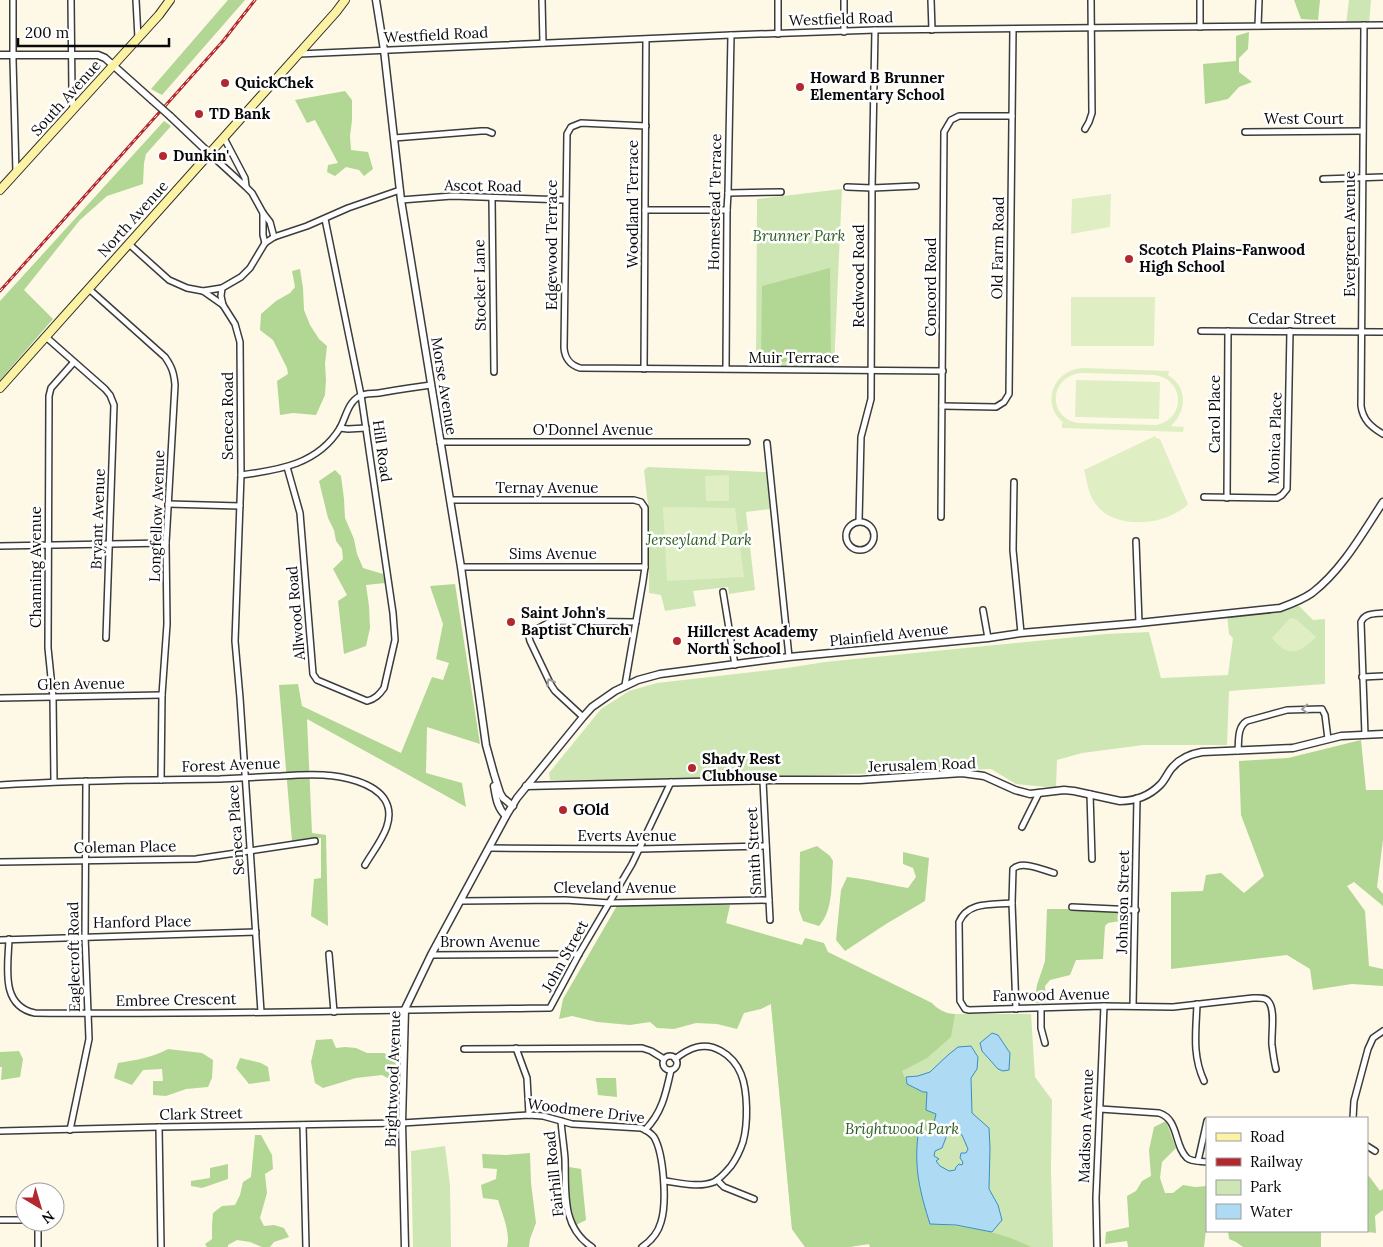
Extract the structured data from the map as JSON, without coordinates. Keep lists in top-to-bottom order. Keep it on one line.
{"streets":{"main road":["South Avenue","North Avenue"],"street":["Westfield Road","West Court","Ascot Road","Homestead Terrace","Woodland Terrace","Evergreen Avenue","Edgewood Terrace","Old Farm Road","Redwood Road","Stocker Lane","Concord Road","Cedar Street","Muir Terrace","Morse Avenue","Carol Place","Seneca Road","O'Donnel Avenue","Monica Place","Hill Road","Ternay Avenue","Longfellow Avenue","Bryant Avenue","Sims Avenue","Channing Avenue","Allwood Road","Plainfield Avenue","Glen Avenue","Forest Avenue","Jerusalem Road","Seneca Place","Everts Avenue","Coleman Place","Smith Street","Cleveland Avenue","Johnson Street","Hanford Place","Brown Avenue","John Street","Eaglecroft Road","Fanwood Avenue","Embree Crescent","Brightwood Avenue","Woodmere Drive","Clark Street","Madison Avenue","Fairhill Road"]},"crossings":[["Westfield Road","Homestead Terrace"],["Westfield Road","Woodland Terrace"],["Westfield Road","North Avenue"],["Westfield Road","Evergreen Avenue"],["Westfield Road","Old Farm Road"],["Westfield Road","Redwood Road"],["Westfield Road","Morse Avenue"],["West Court","Evergreen Avenue"],["Ascot Road","Edgewood Terrace"],["Ascot Road","Stocker Lane"],["Ascot Road","Morse Avenue"],["Homestead Terrace","Muir Terrace"],["Woodland Terrace","Edgewood Terrace"],["Woodland Terrace","Muir Terrace"],["North Avenue","Seneca Road"],["North Avenue","Longfellow Avenue"],["Evergreen Avenue","Cedar Street"],["Edgewood Terrace","Muir Terrace"],["Old Farm Road","Concord Road"],["Redwood Road","Muir Terrace"],["Concord Road","Muir Terrace"],["Cedar Street","Carol Place"],["Cedar Street","Monica Place"],["Morse Avenue","O'Donnel Avenue"],["Morse Avenue","Ternay Avenue"],["Morse Avenue","Sims Avenue"],["Morse Avenue","Plainfield Avenue"],["Morse Avenue","Brightwood Avenue"],["Carol Place","Monica Place"],["Seneca Road","Seneca Place"],["Hill Road","Allwood Road"],["Ternay Avenue","Sims Avenue"],["Longfellow Avenue","Glen Avenue"],["Longfellow Avenue","Forest Avenue"],["Bryant Avenue","Channing Avenue"],["Channing Avenue","Glen Avenue"],["Channing Avenue","Forest Avenue"],["Plainfield Avenue","Jerusalem Road"],["Plainfield Avenue","Brightwood Avenue"],["Forest Avenue","Seneca Place"],["Forest Avenue","Eaglecroft Road"],["Jerusalem Road","Smith Street"],["Jerusalem Road","Johnson Street"],["Jerusalem Road","John Street"],["Seneca Place","Coleman Place"],["Seneca Place","Hanford Place"],["Seneca Place","Embree Crescent"],["Everts Avenue","Smith Street"],["Everts Avenue","John Street"],["Everts Avenue","Brightwood Avenue"],["Coleman Place","Eaglecroft Road"],["Smith Street","Cleveland Avenue"],["Cleveland Avenue","John Street"],["Cleveland Avenue","Brightwood Avenue"],["Johnson Street","Fanwood Avenue"],["Hanford Place","Eaglecroft Road"],["Hanford Place","Embree Crescent"],["Brown Avenue","John Street"],["Brown Avenue","Brightwood Avenue"],["John Street","Embree Crescent"],["John Street","Brightwood Avenue"],["Eaglecroft Road","Embree Crescent"],["Eaglecroft Road","Clark Street"],["Fanwood Avenue","Madison Avenue"],["Embree Crescent","Brightwood Avenue"],["Brightwood Avenue","Woodmere Drive"],["Brightwood Avenue","Clark Street"],["Woodmere Drive","Clark Street"],["Woodmere Drive","Fairhill Road"]],"parks":["Brunner Park","Jerseyland Park","Brightwood Park"],"places":["QuickChek","Howard B Brunner Elementary School","TD Bank","Dunkin'","Scotch Plains-Fanwood High School","Saint John's Baptist Church","Hillcrest Academy North School","Shady Rest Clubhouse","GOld"],"legend":["Road","Railway","Park","Water"],"scale_bar":"200 m","north":"bottom right"}
